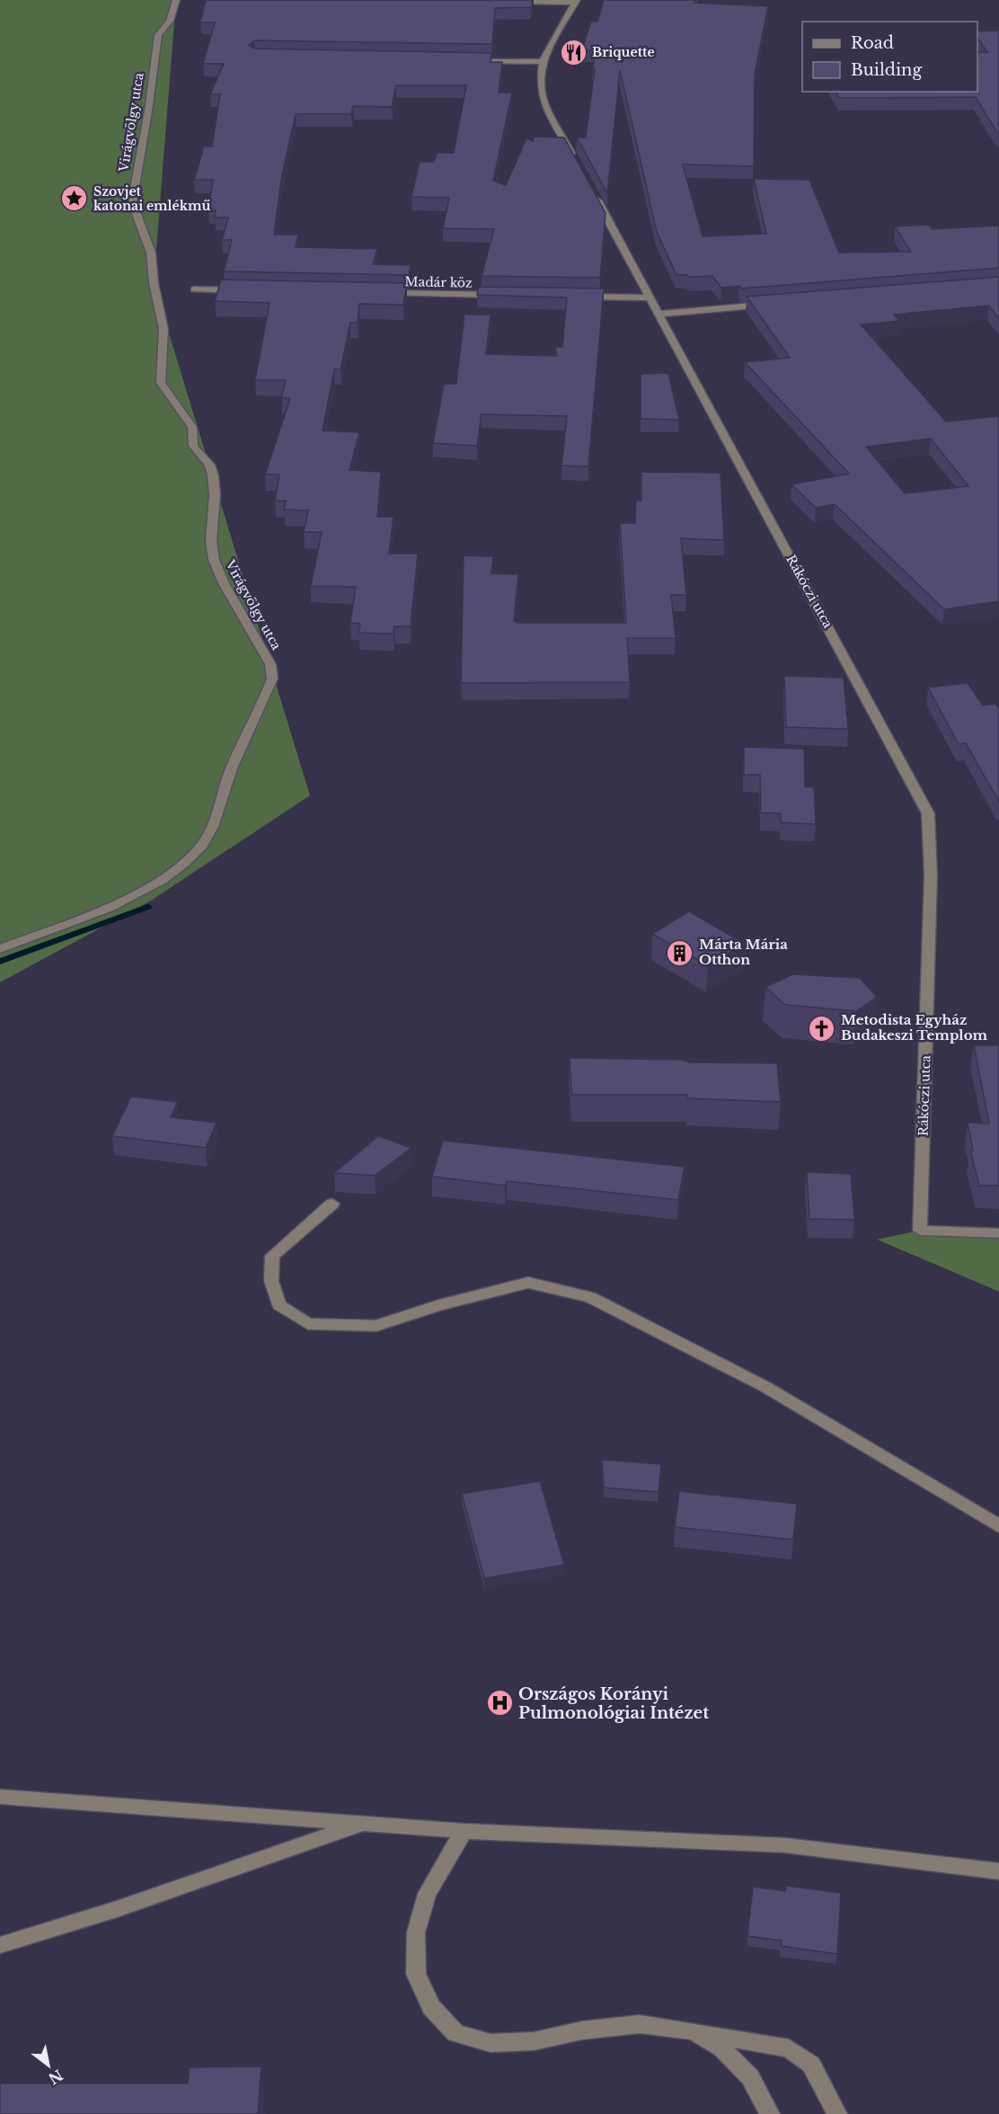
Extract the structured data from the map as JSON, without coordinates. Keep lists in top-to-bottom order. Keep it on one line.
{"streets":{"street":["Virágvölgy utca","Madár köz","Rákóczi utca"]},"places":{"restaurant":["Briquette"],"place":["Szovjet katonai emlékmű"],"building":["Márta Mária Otthon"],"church":["Metodista Egyház Budakeszi Templom"],"hospital":["Országos Korányi Pulmonológiai Intézet"]},"legend":["Road","Building"],"north":"bottom right"}
